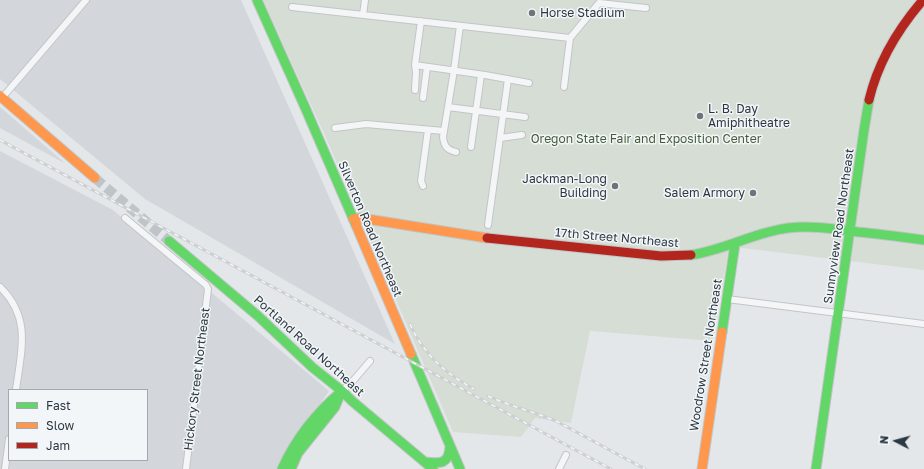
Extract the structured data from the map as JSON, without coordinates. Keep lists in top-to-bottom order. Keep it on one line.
{"streets":{"main road":["Sunnyview Road Northeast","Silverton Road Northeast","17th Street Northeast","Portland Road Northeast","Woodrow Street Northeast"],"street":["Hickory Street Northeast"]},"crossings":[["Sunnyview Road Northeast","17th Street Northeast"],["Silverton Road Northeast","17th Street Northeast"],["17th Street Northeast","Woodrow Street Northeast"]],"parks":["Oregon State Fair and Exposition Center"],"places":["Horse Stadium","L. B. Day Amiphitheatre","Jackman-Long Building","Salem Armory"],"legend":["Fast","Slow","Jam"],"north":"left"}
